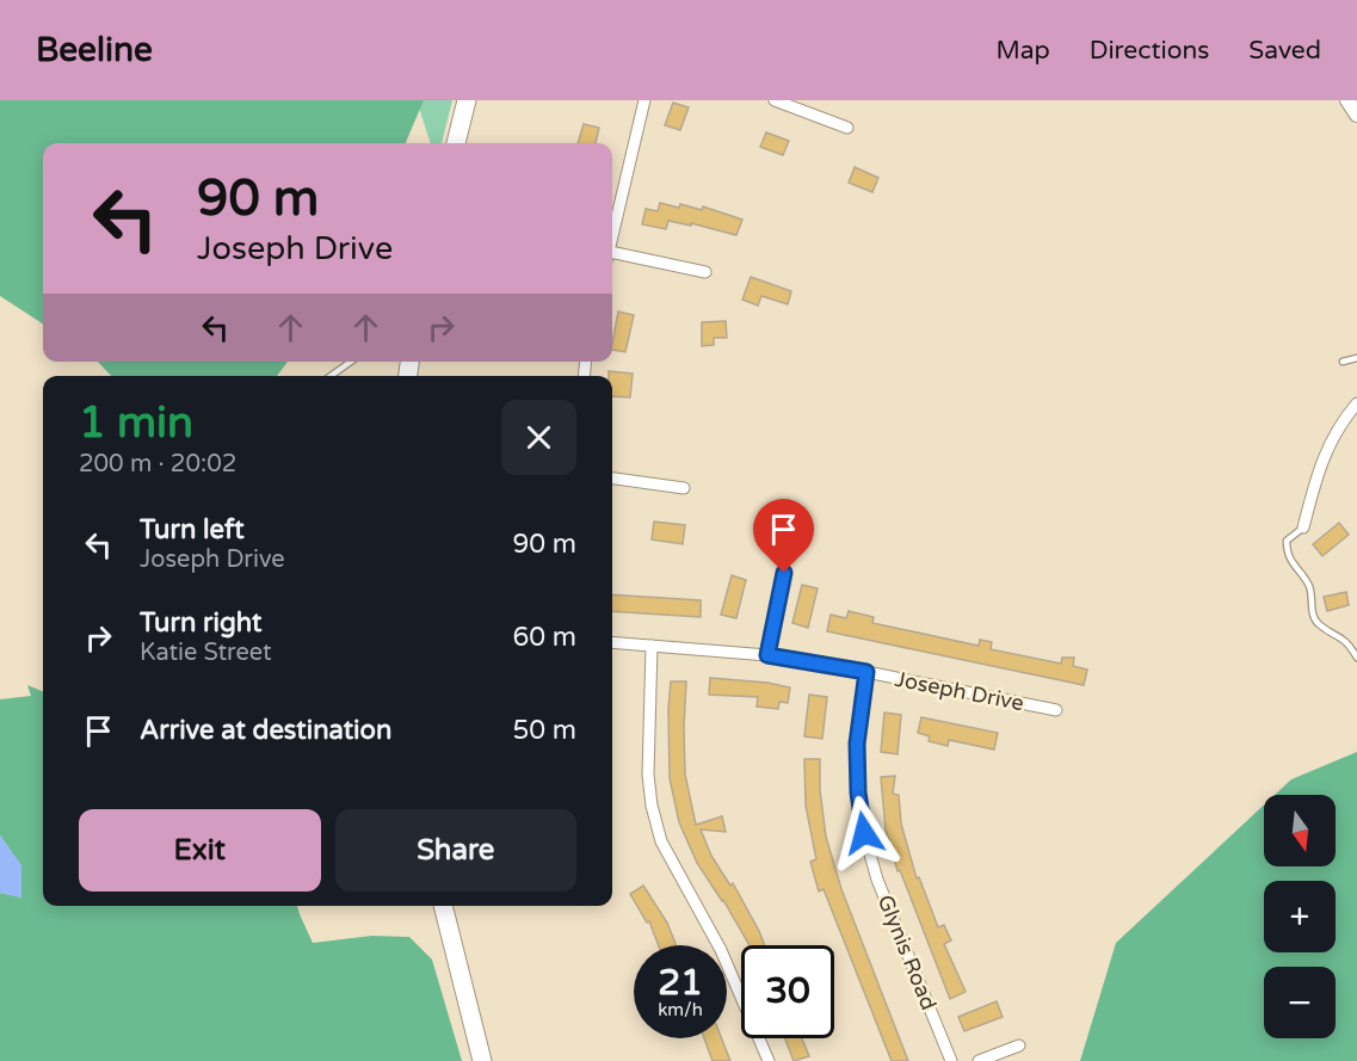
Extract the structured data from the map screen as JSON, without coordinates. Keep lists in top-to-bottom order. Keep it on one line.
{"streets":{"street":["Joseph Drive","Glynis Road"]},"crossings":[["Joseph Drive","Glynis Road"]],"north":"bottom","page":{"header":"Beeline","nav":["Map","Directions","Saved"],"turn":["90 m","Joseph Drive"],"heading":["1 min","200 m · 20:02"],"list":[{"name":"Turn left","note":"Joseph Drive","value":"90 m"},{"name":"Turn right","note":"Katie Street","value":"60 m"},{"name":"Arrive at destination","value":"50 m"}],"map_buttons":["+","−"],"buttons":["Exit","Share"],"speed":"21 km/h","limit":"30"}}
